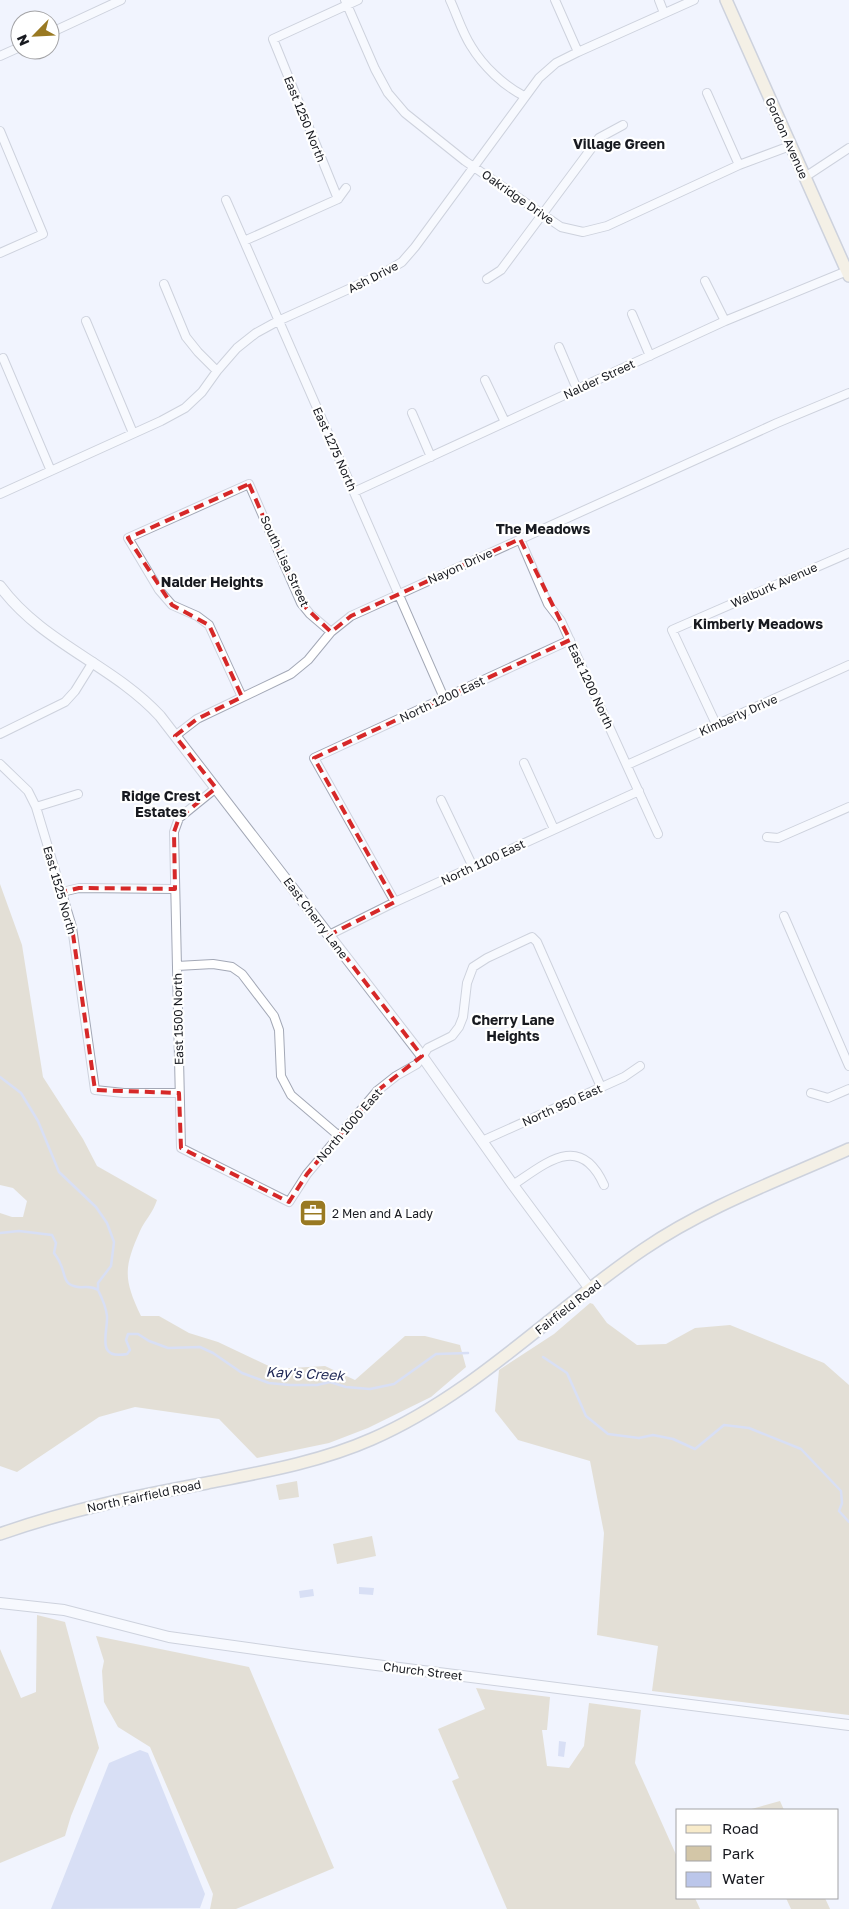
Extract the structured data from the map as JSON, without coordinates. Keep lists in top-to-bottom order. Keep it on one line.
{"streets":{"main road":["Gordon Avenue","Fairfield Road","North Fairfield Road"],"street":["East 1250 North","Oakridge Drive","Ash Drive","Nalder Street","East 1275 North","South Lisa Street","Nayon Drive","Walburk Avenue","East 1200 North","North 1200 East","Kimberly Drive","North 1100 East","East 1525 North","East Cherry Lane","East 1500 North","North 950 East","North 1000 East","Church Street"]},"crossings":[["East 1250 North","Oakridge Drive"],["Gordon Avenue","Oakridge Drive"],["Gordon Avenue","Nalder Street"],["Oakridge Drive","Ash Drive"],["Ash Drive","East 1275 North"],["Nalder Street","East 1275 North"],["East 1275 North","Nayon Drive"],["East 1275 North","North 1200 East"],["South Lisa Street","Nayon Drive"],["Nayon Drive","East 1200 North"],["Nayon Drive","East Cherry Lane"],["Walburk Avenue","Kimberly Drive"],["East 1200 North","North 1200 East"],["East 1200 North","Kimberly Drive"],["East 1200 North","North 1100 East"],["North 1200 East","North 1100 East"],["North 1100 East","East Cherry Lane"],["East 1525 North","East 1500 North"],["East Cherry Lane","East 1500 North"],["East Cherry Lane","North 950 East"],["East Cherry Lane","North 1000 East"],["East Cherry Lane","Fairfield Road"],["East 1500 North","North 1000 East"],["North 950 East","North 1000 East"],["Fairfield Road","North Fairfield Road"]],"districts":["Village Green","The Meadows","Nalder Heights","Kimberly Meadows","Ridge Crest Estates","Cherry Lane Heights"],"water":["Kay's Creek"],"places":{"office":["2 Men and A Lady"]},"legend":["Road","Park","Water"],"north":"bottom left"}
